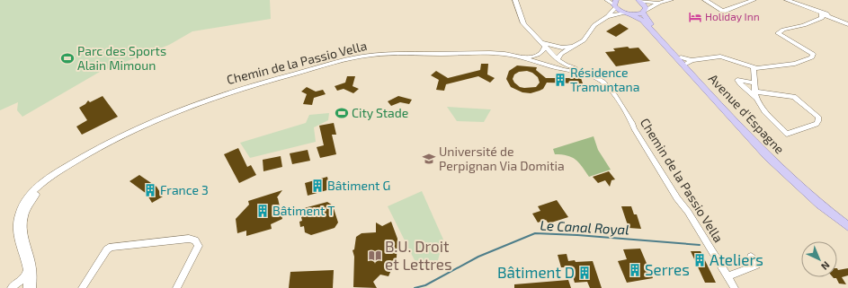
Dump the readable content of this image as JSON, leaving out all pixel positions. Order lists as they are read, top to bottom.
{
  "streets": {
    "main road": ["Avenue d'Espagne"],
    "street": ["Chemin de la Passio Vella"]
  },
  "water": ["Le Canal Royal"],
  "places": {
    "hotel": ["Holiday Inn"],
    "sports": ["Parc des Sports Alain Mimoun", "City Stade"],
    "building": [
      "Résidence Tramuntana",
      "Bâtiment G",
      "France 3",
      "Bâtiment T",
      "Ateliers",
      "Serres",
      "Bâtiment D"
    ],
    "school or university": ["Université de Perpignan Via Domitia"],
    "library": ["B.U. Droit et Lettres"]
  },
  "north": "bottom right"
}
